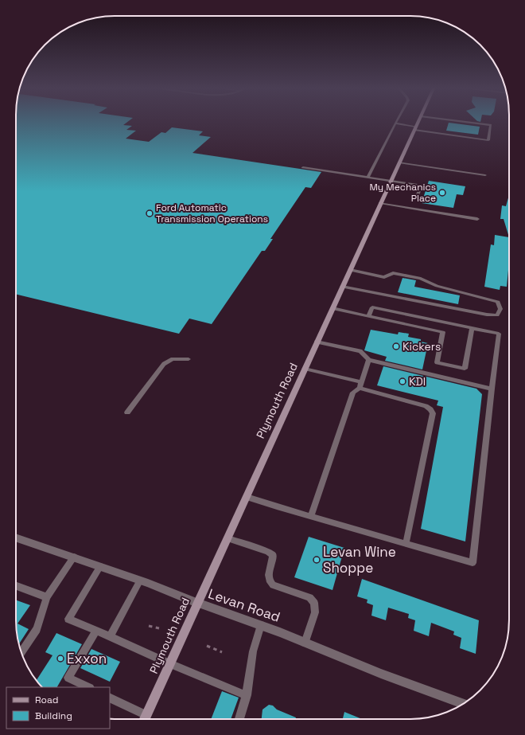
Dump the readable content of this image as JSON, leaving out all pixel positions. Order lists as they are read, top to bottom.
{
  "streets": {
    "main road": ["Plymouth Road"],
    "street": ["Levan Road"]
  },
  "crossings": [
    ["Plymouth Road", "Levan Road"]
  ],
  "places": [
    "My Mechanics Place",
    "Ford Automatic Transmission Operations",
    "Kickers",
    "KDI",
    "Levan Wine Shoppe",
    "Exxon"
  ],
  "legend": ["Road", "Building"]
}
